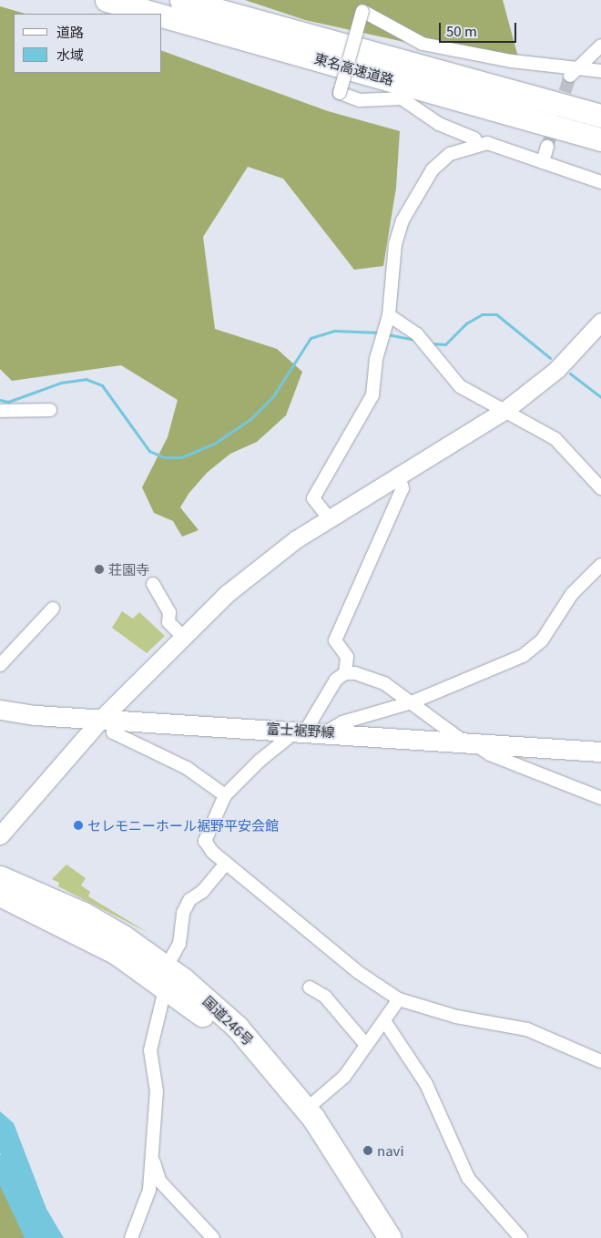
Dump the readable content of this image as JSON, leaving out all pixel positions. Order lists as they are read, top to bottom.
{
  "streets": {
    "highway": ["東名高速道路", "国道246号"],
    "main road": ["富士裾野線"]
  },
  "places": ["荘園寺", "セレモニーホール裾野平安会館", "navi"],
  "legend": ["道路", "水域"],
  "scale_bar": "50 m"
}
